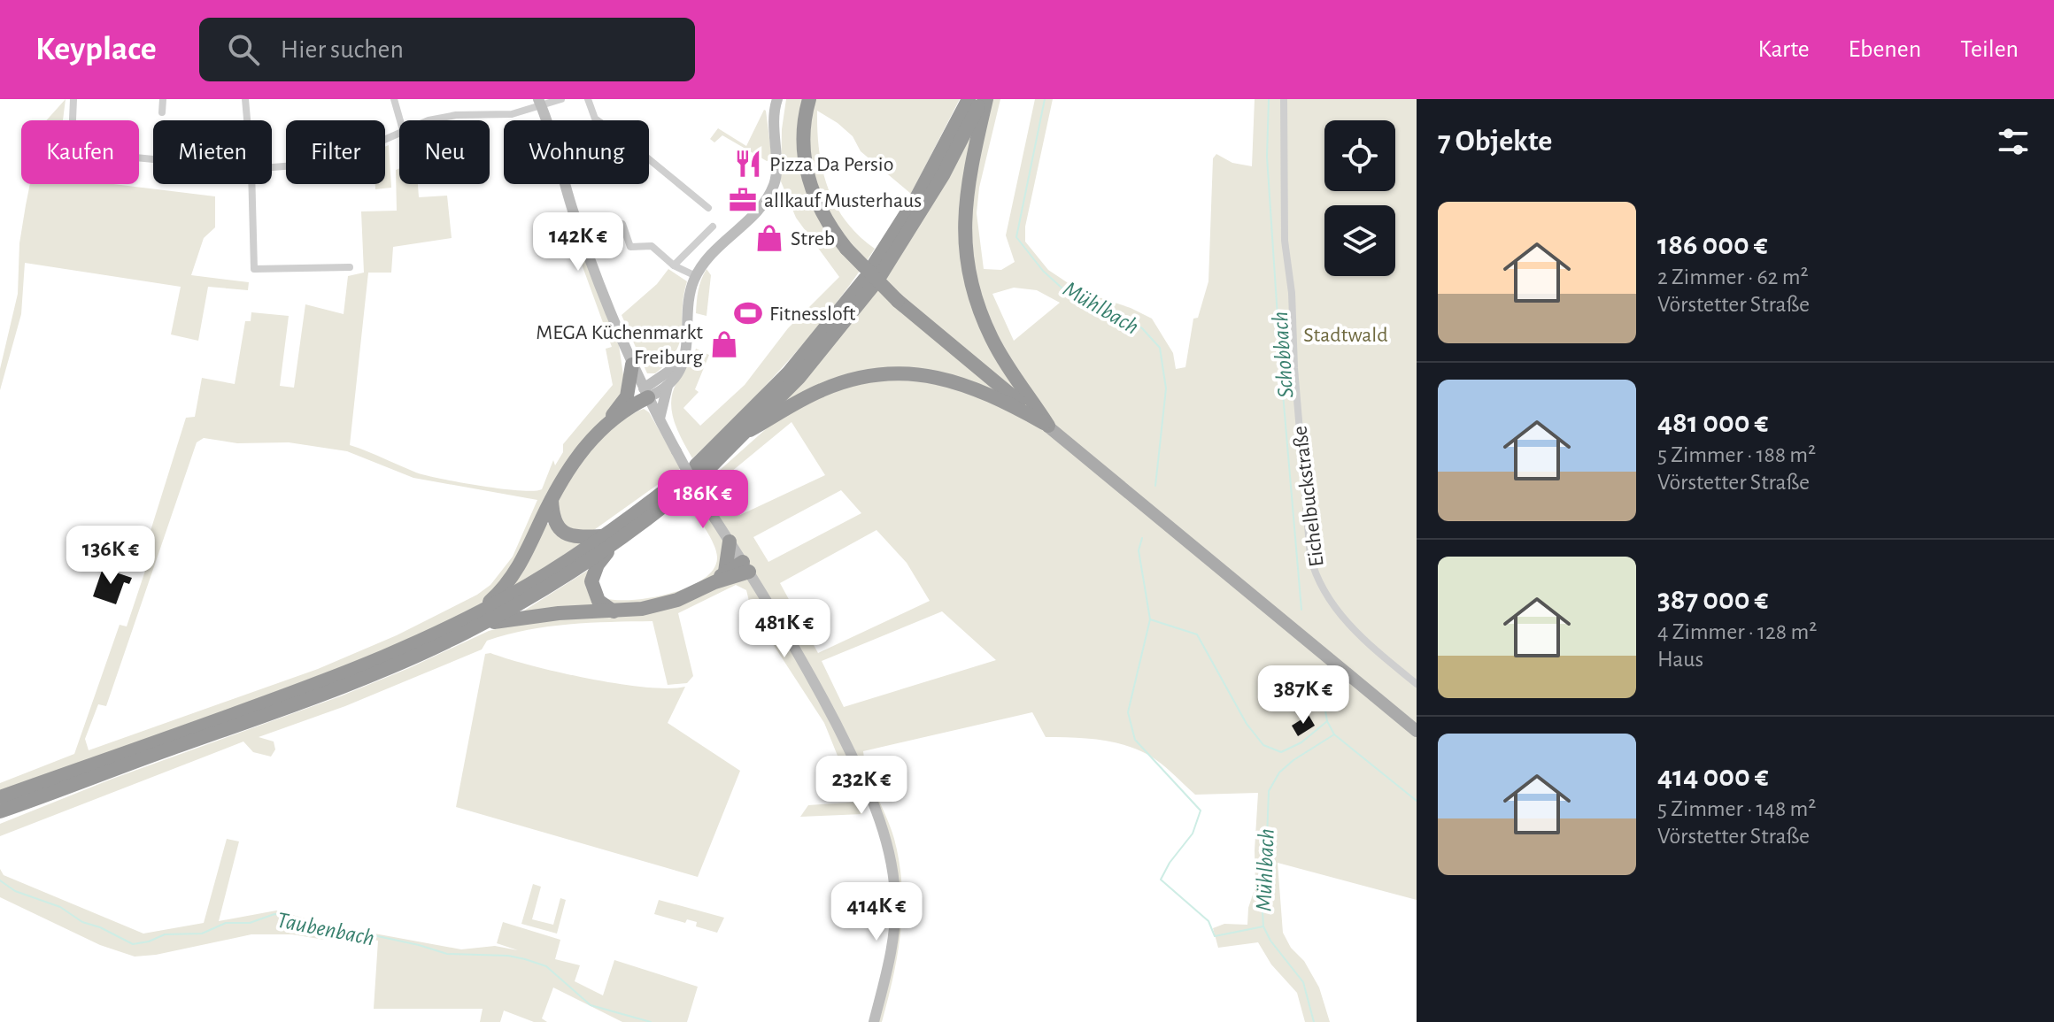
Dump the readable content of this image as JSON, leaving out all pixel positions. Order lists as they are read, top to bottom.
{
  "streets": {
    "street": ["Eichelbuckstraße"]
  },
  "water": ["Mühlbach", "Schobbach", "Taubenbach"],
  "parks": ["Stadtwald"],
  "places": {
    "restaurant": ["Pizza Da Persio"],
    "office": ["allkauf Musterhaus"],
    "shop": ["Streb", "MEGA Küchenmarkt Freiburg"],
    "sports": ["Fitnessloft"]
  },
  "page": {
    "header": "Keyplace",
    "search": "Hier suchen",
    "nav": ["Karte", "Ebenen", "Teilen"],
    "heading": "7 Objekte",
    "chip": [
      "Kaufen",
      "Mieten",
      "Filter",
      "Neu",
      "Wohnung"
    ],
    "list": [
      {
        "name": "186 000 €",
        "note": "2 Zimmer · 62 m² · Vörstetter Straße"
      },
      {
        "name": "481 000 €",
        "note": "5 Zimmer · 188 m² · Vörstetter Straße"
      },
      {
        "name": "387 000 €",
        "note": "4 Zimmer · 128 m² · Haus"
      },
      {
        "name": "414 000 €",
        "note": "5 Zimmer · 148 m² · Vörstetter Straße"
      }
    ],
    "price": [
      "142K €",
      "186K €",
      "136K €",
      "481K €",
      "387K €",
      "232K €",
      "414K €"
    ]
  }
}
